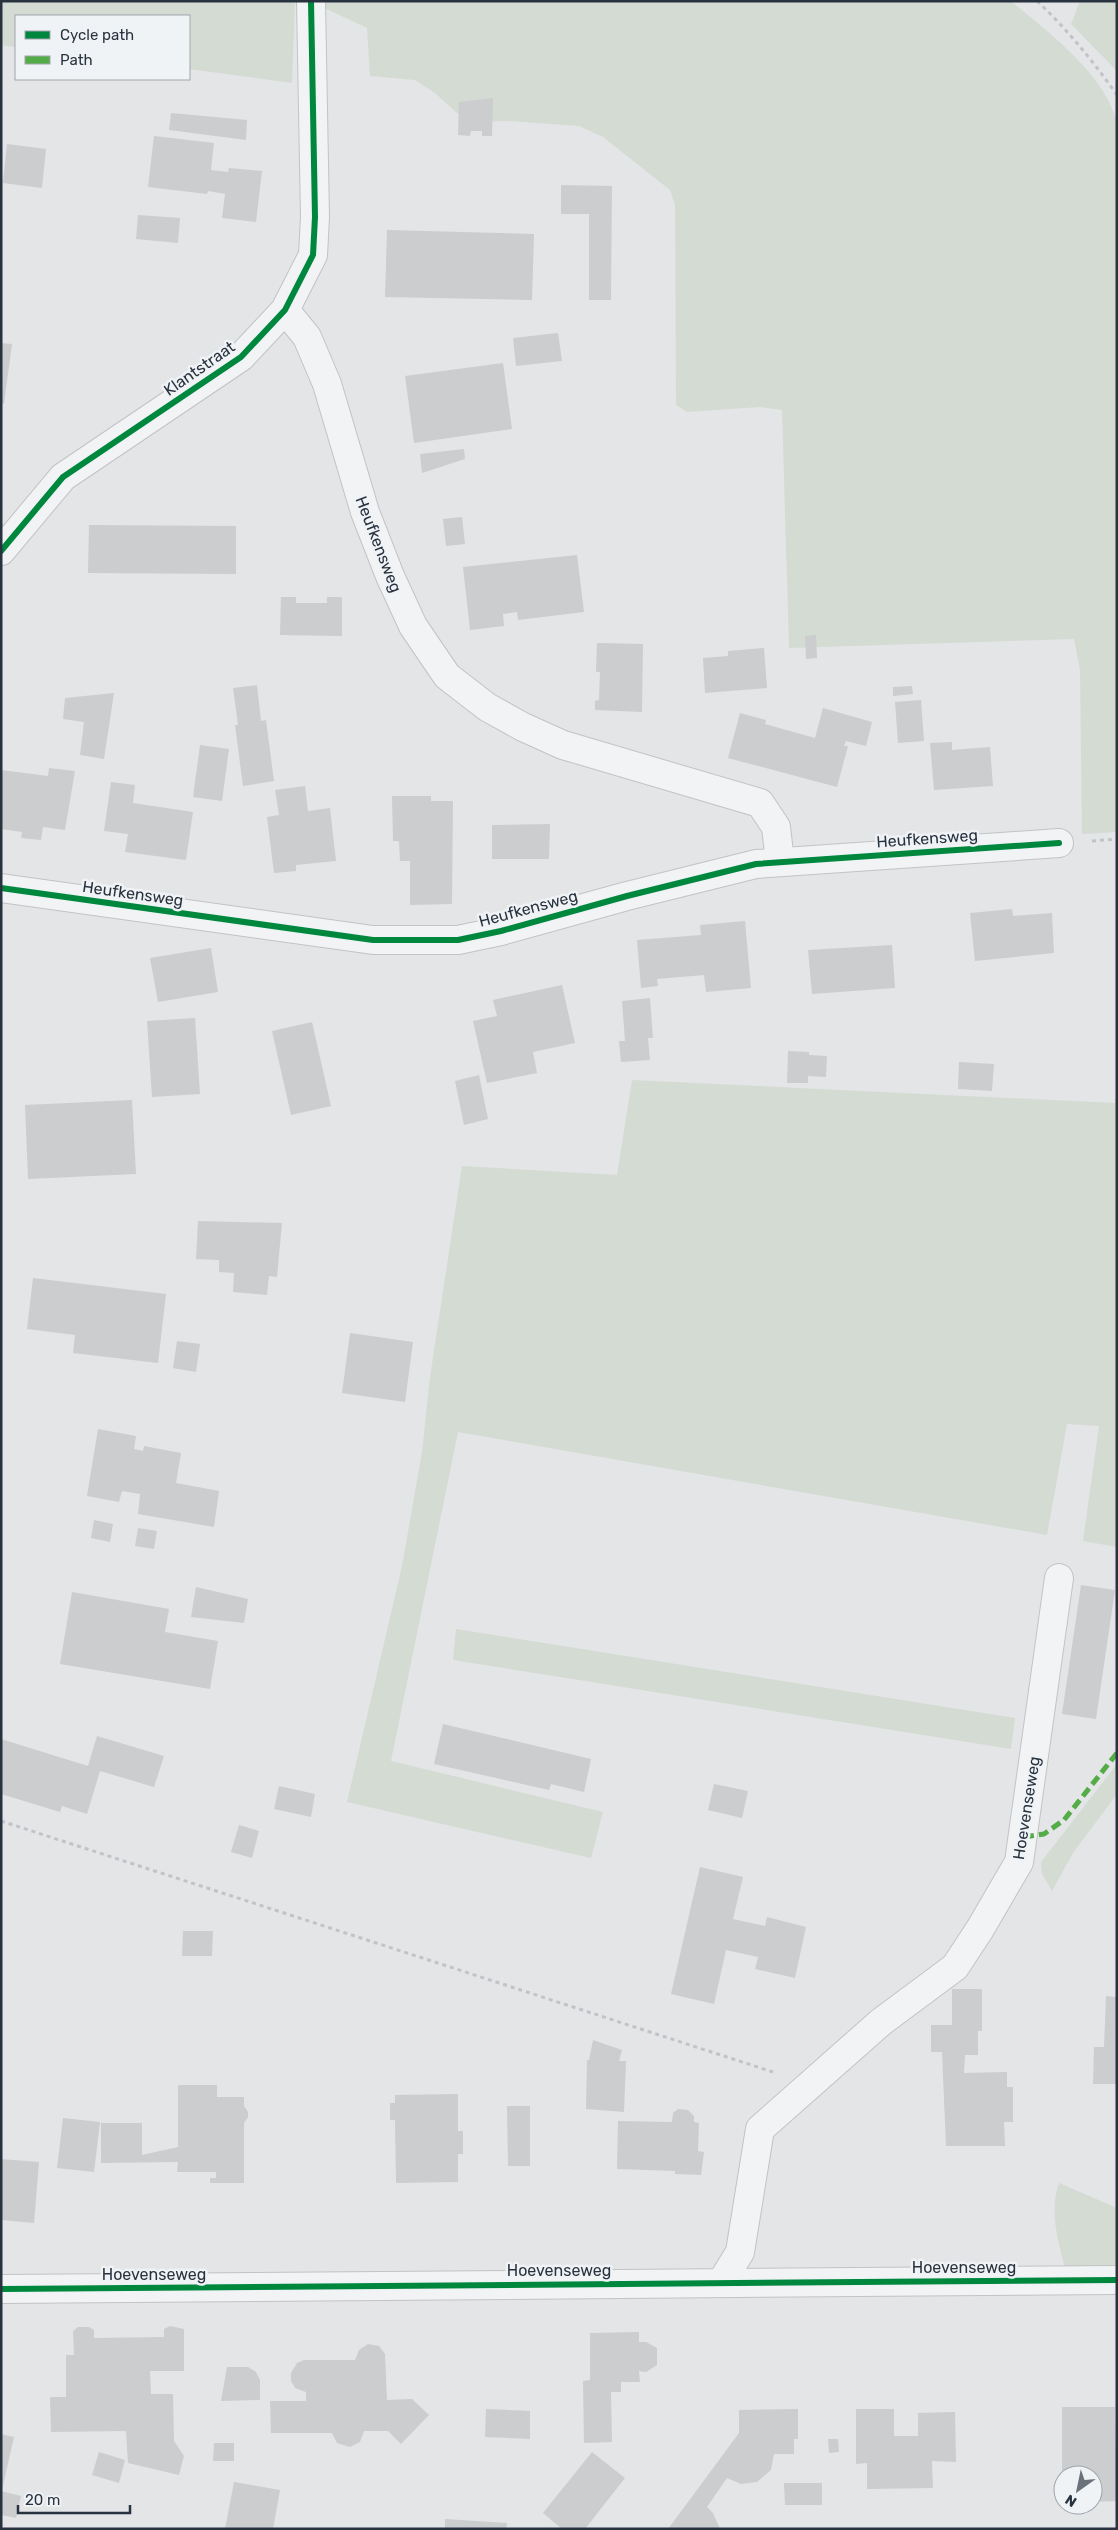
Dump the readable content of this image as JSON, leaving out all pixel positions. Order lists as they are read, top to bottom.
{
  "streets": {
    "street": ["Klantstraat", "Heufkensweg", "Hoevenseweg"]
  },
  "crossings": [
    ["Klantstraat", "Heufkensweg"]
  ],
  "legend": ["Cycle path", "Path"],
  "scale_bar": "20 m",
  "north": "bottom left"
}
